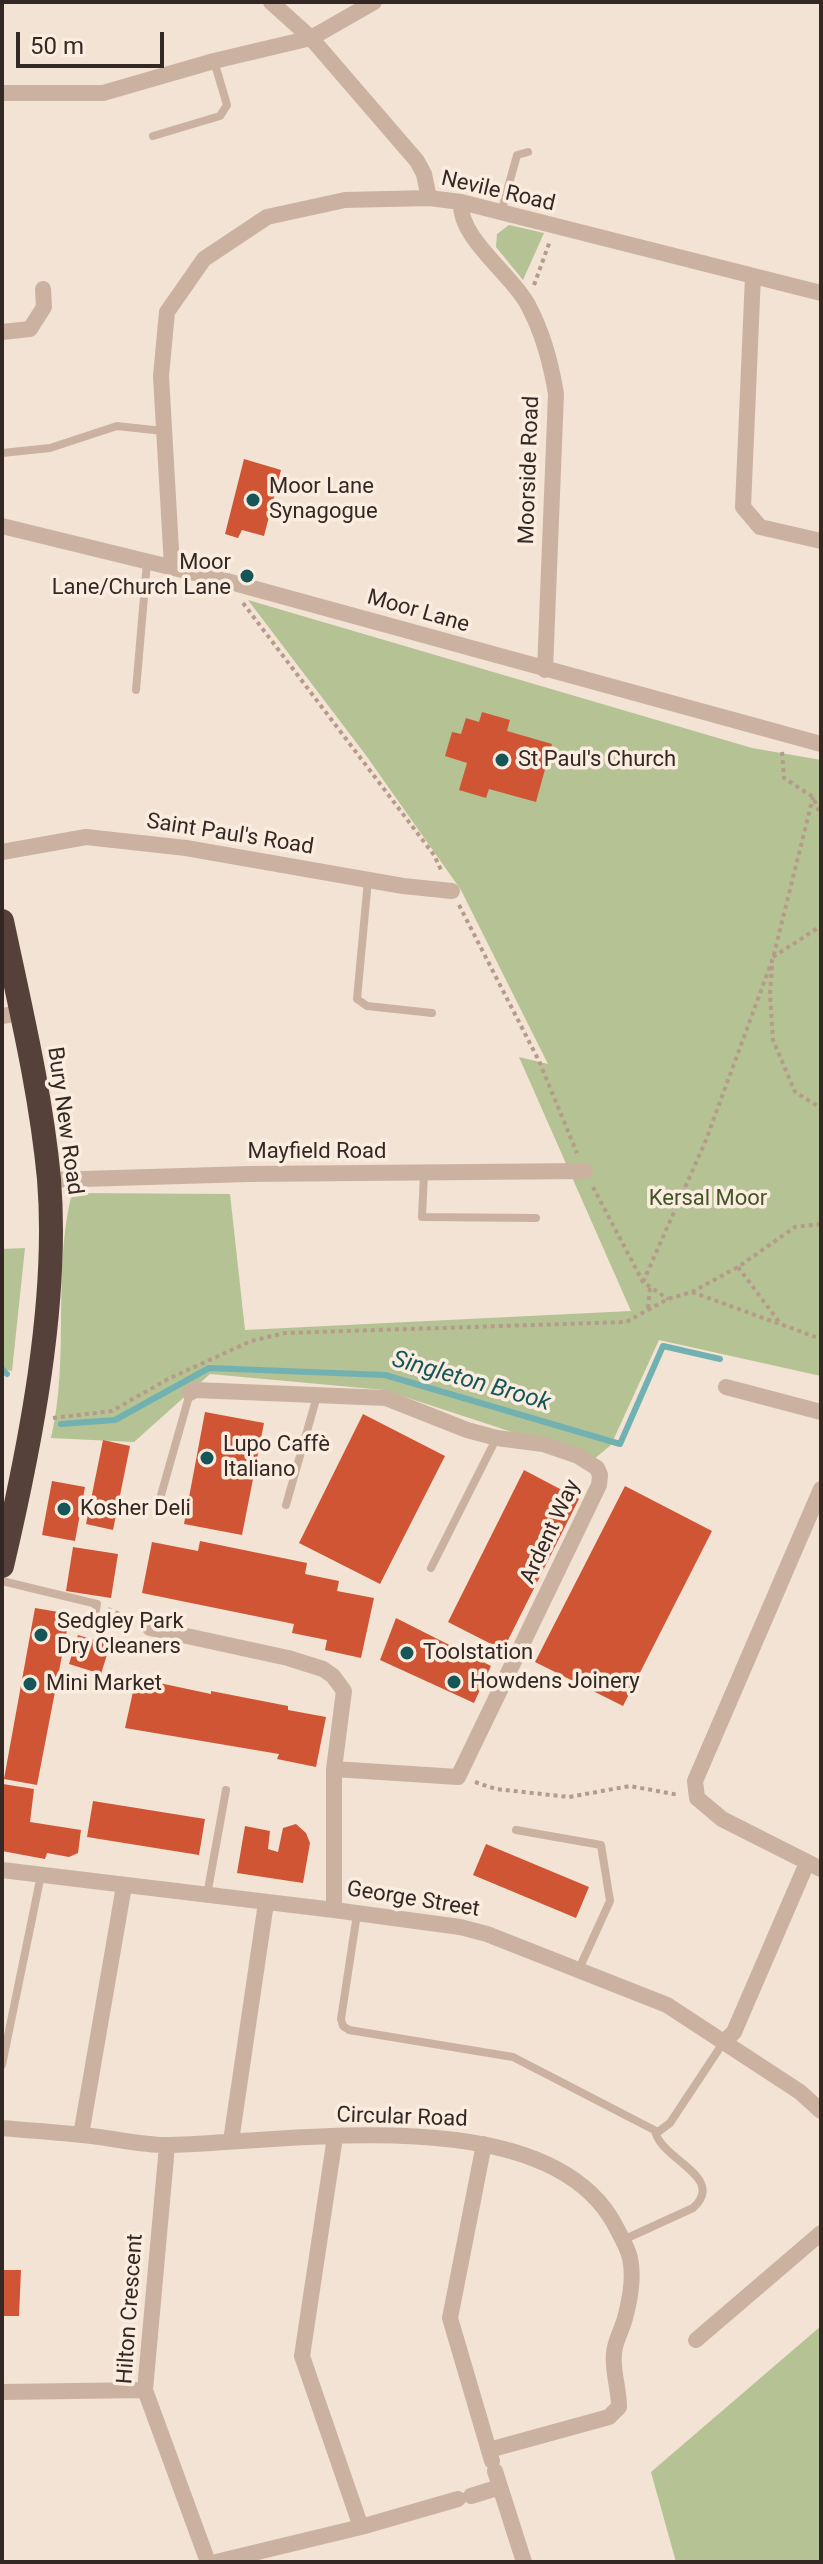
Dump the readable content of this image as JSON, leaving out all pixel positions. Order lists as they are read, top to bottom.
{
  "streets": {
    "highway": ["Bury New Road"],
    "street": [
      "Nevile Road",
      "Moorside Road",
      "Moor Lane",
      "Saint Paul's Road",
      "Mayfield Road",
      "Ardent Way",
      "George Street",
      "Circular Road",
      "Hilton Crescent"
    ]
  },
  "crossings": [
    ["Nevile Road", "Moorside Road"],
    ["Nevile Road", "Moor Lane"],
    ["Moorside Road", "Moor Lane"],
    ["Bury New Road", "Mayfield Road"],
    ["Circular Road", "Hilton Crescent"]
  ],
  "water": ["Singleton Brook"],
  "parks": ["Kersal Moor"],
  "places": [
    "Moor Lane Synagogue",
    "Moor Lane/Church Lane",
    "St Paul's Church",
    "Lupo Caffè Italiano",
    "Kosher Deli",
    "Sedgley Park Dry Cleaners",
    "Toolstation",
    "Howdens Joinery",
    "Mini Market"
  ],
  "scale_bar": "50 m"
}
